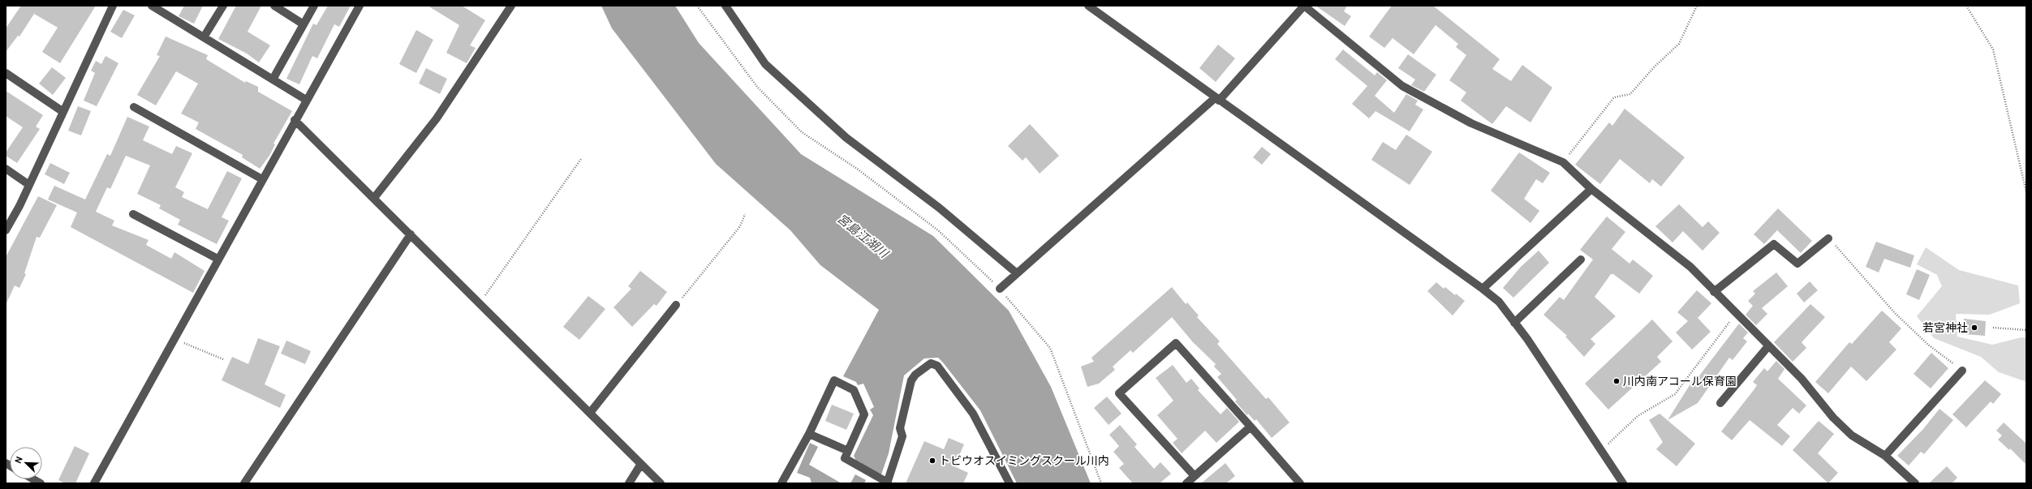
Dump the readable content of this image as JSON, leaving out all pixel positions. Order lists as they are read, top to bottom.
{
  "water": ["宮島江湖川"],
  "places": ["若宮神社", "川内南アコール保育園", "トビウオスイミングスクール川内"],
  "north": "top left"
}
